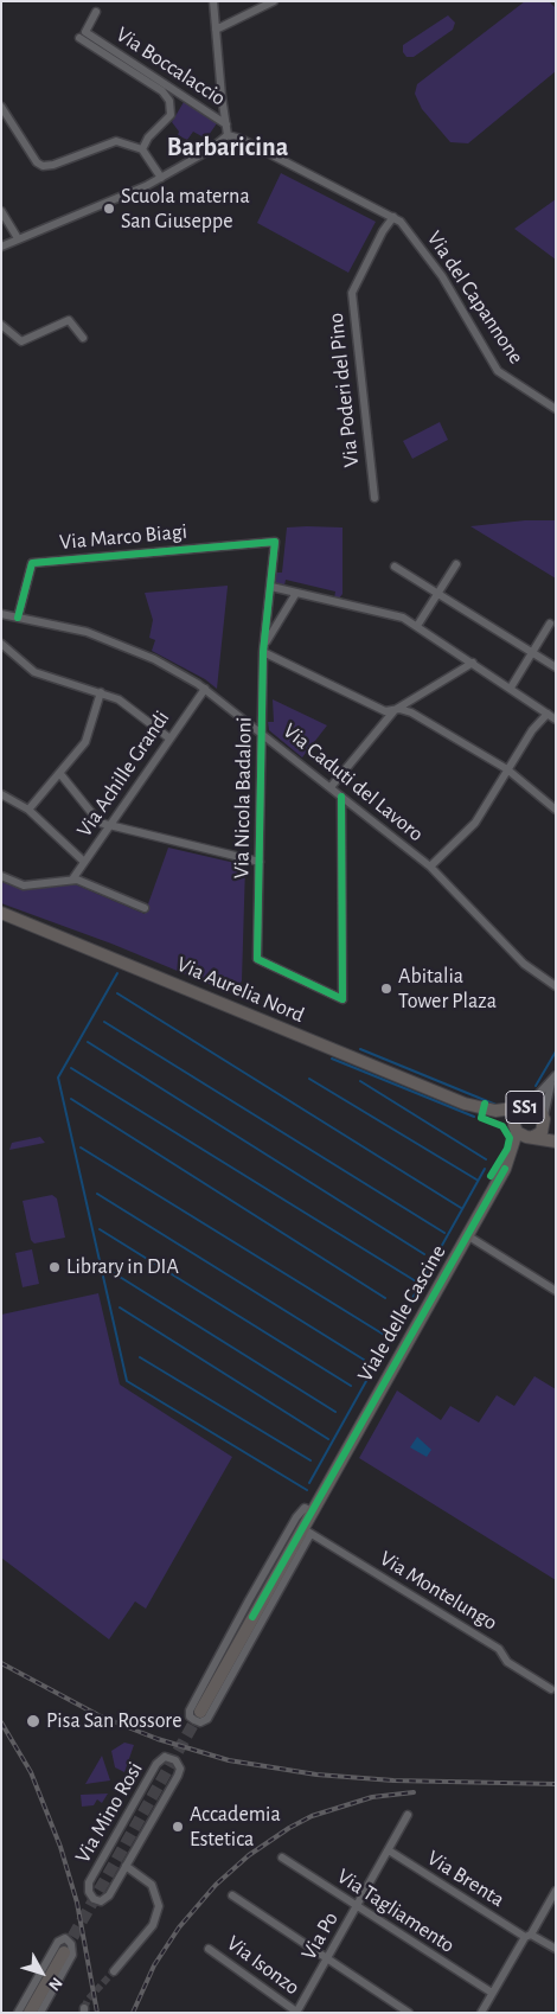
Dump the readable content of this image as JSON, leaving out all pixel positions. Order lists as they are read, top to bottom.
{
  "streets": {
    "main road": ["Via Aurelia Nord", "SS1", "Viale delle Cascine"],
    "street": [
      "Via Boccalaccio",
      "Via del Capannone",
      "Via Poderi del Pino",
      "Via Marco Biagi",
      "Via Achille Grandi",
      "Via Caduti del Lavoro",
      "Via Nicola Badaloni",
      "Via Montelungo",
      "Via Mino Rosi",
      "Via Brenta",
      "Via Tagliamento",
      "Via Po",
      "Via Isonzo"
    ]
  },
  "crossings": [
    ["Via del Capannone", "Via Poderi del Pino"],
    ["Via Marco Biagi", "Via Caduti del Lavoro"],
    ["Via Marco Biagi", "Via Nicola Badaloni"],
    ["Via Achille Grandi", "Via Caduti del Lavoro"],
    ["Via Caduti del Lavoro", "Via Nicola Badaloni"],
    ["Via Aurelia Nord", "SS1"],
    ["Via Aurelia Nord", "Viale delle Cascine"],
    ["SS1", "Viale delle Cascine"],
    ["Viale delle Cascine", "Via Montelungo"],
    ["Via Brenta", "Via Po"],
    ["Via Tagliamento", "Via Po"],
    ["Via Po", "Via Isonzo"]
  ],
  "districts": ["Barbaricina"],
  "places": [
    "Scuola materna San Giuseppe",
    "Abitalia Tower Plaza",
    "Library in DIA",
    "Pisa San Rossore",
    "Accademia Estetica"
  ],
  "north": "bottom right"
}
